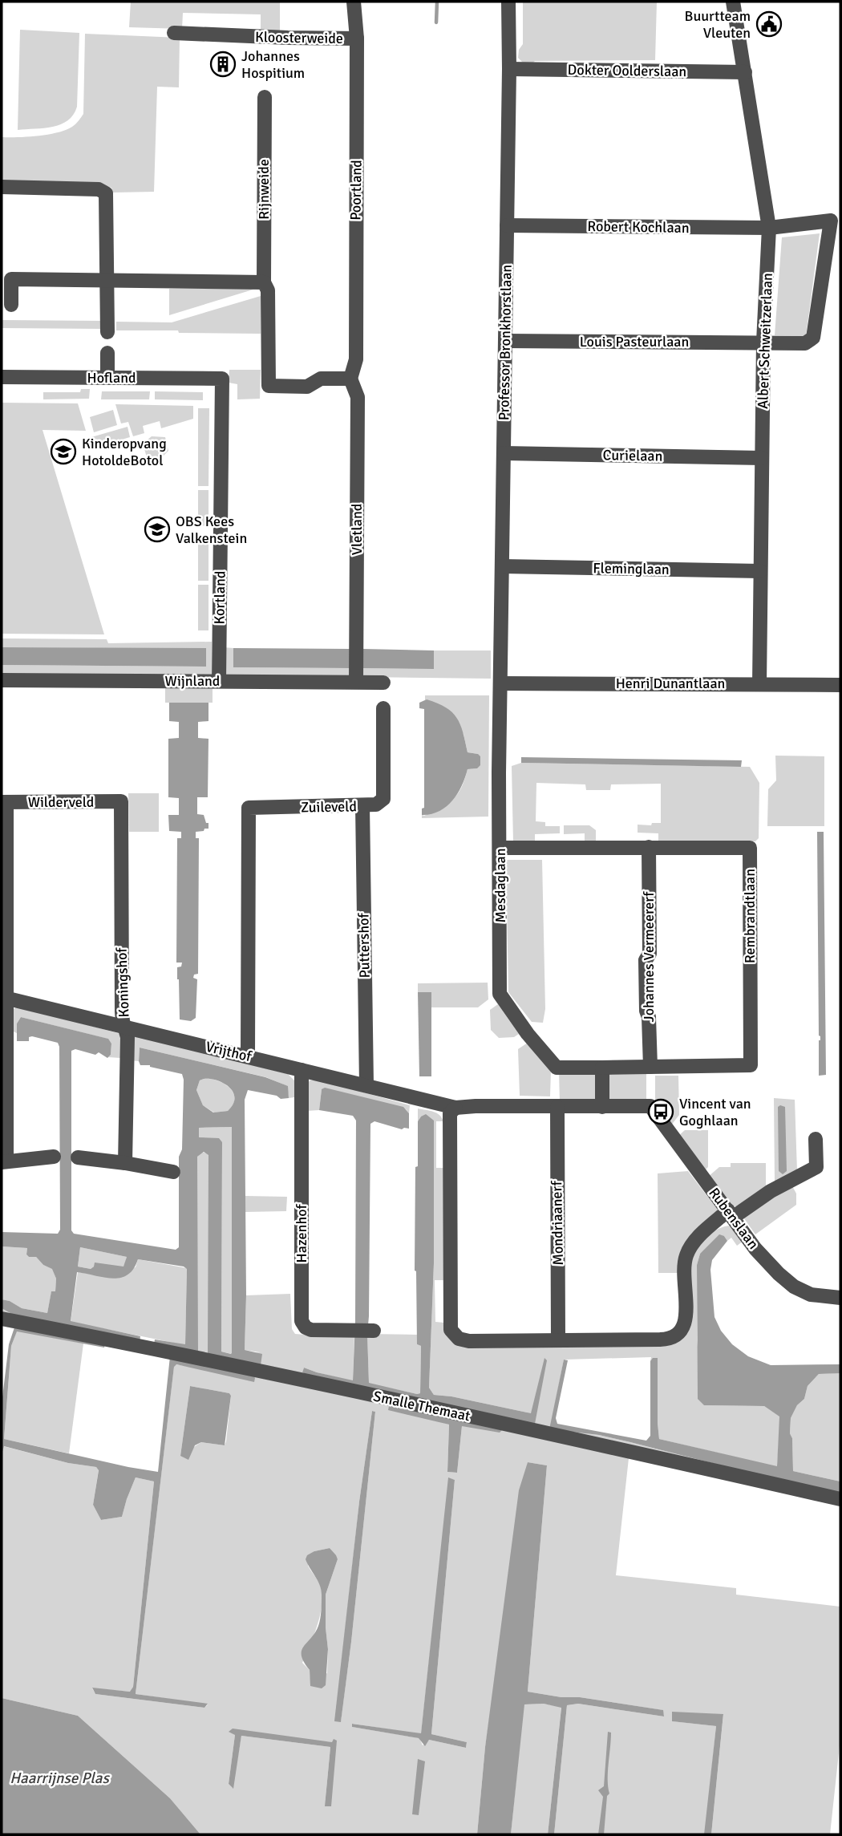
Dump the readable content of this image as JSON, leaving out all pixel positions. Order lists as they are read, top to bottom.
{
  "streets": {
    "street": [
      "Kloosterweide",
      "Dokter Oolderslaan",
      "Rijnweide",
      "Poortland",
      "Robert Kochlaan",
      "Albert Schweitzerlaan",
      "Louis Pasteurlaan",
      "Professor Bronkhorstlaan",
      "Hofland",
      "Curielaan",
      "Vletland",
      "Fleminglaan",
      "Kortland",
      "Wijnland",
      "Henri Dunantlaan",
      "Wilderveld",
      "Zuileveld",
      "Mesdaglaan",
      "Rembrandtlaan",
      "Puttershof",
      "Johannes Vermeererf",
      "Koningshof",
      "Vrijthof",
      "Rubenslaan",
      "Mondriaanerf",
      "Hazenhof",
      "Smalle Themaat"
    ]
  },
  "crossings": [
    ["Kloosterweide", "Poortland"],
    ["Dokter Oolderslaan", "Albert Schweitzerlaan"],
    ["Dokter Oolderslaan", "Professor Bronkhorstlaan"],
    ["Rijnweide", "Poortland"],
    ["Rijnweide", "Vletland"],
    ["Poortland", "Vletland"],
    ["Robert Kochlaan", "Albert Schweitzerlaan"],
    ["Robert Kochlaan", "Louis Pasteurlaan"],
    ["Robert Kochlaan", "Professor Bronkhorstlaan"],
    ["Albert Schweitzerlaan", "Louis Pasteurlaan"],
    ["Albert Schweitzerlaan", "Curielaan"],
    ["Albert Schweitzerlaan", "Fleminglaan"],
    ["Albert Schweitzerlaan", "Henri Dunantlaan"],
    ["Louis Pasteurlaan", "Professor Bronkhorstlaan"],
    ["Professor Bronkhorstlaan", "Curielaan"],
    ["Professor Bronkhorstlaan", "Fleminglaan"],
    ["Professor Bronkhorstlaan", "Henri Dunantlaan"],
    ["Professor Bronkhorstlaan", "Mesdaglaan"],
    ["Hofland", "Kortland"],
    ["Vletland", "Wijnland"],
    ["Kortland", "Wijnland"],
    ["Henri Dunantlaan", "Mesdaglaan"],
    ["Wilderveld", "Koningshof"],
    ["Zuileveld", "Puttershof"],
    ["Zuileveld", "Vrijthof"],
    ["Mesdaglaan", "Rembrandtlaan"],
    ["Rembrandtlaan", "Johannes Vermeererf"],
    ["Puttershof", "Vrijthof"],
    ["Koningshof", "Vrijthof"],
    ["Vrijthof", "Hazenhof"]
  ],
  "water": ["Haarrijnse Plas"],
  "places": {
    "public building": ["Buurtteam Vleuten"],
    "building": ["Johannes Hospitium"],
    "school or university": ["Kinderopvang HotoldeBotol", "OBS Kees Valkenstein"],
    "bus stop": ["Vincent van Goghlaan"]
  }
}
